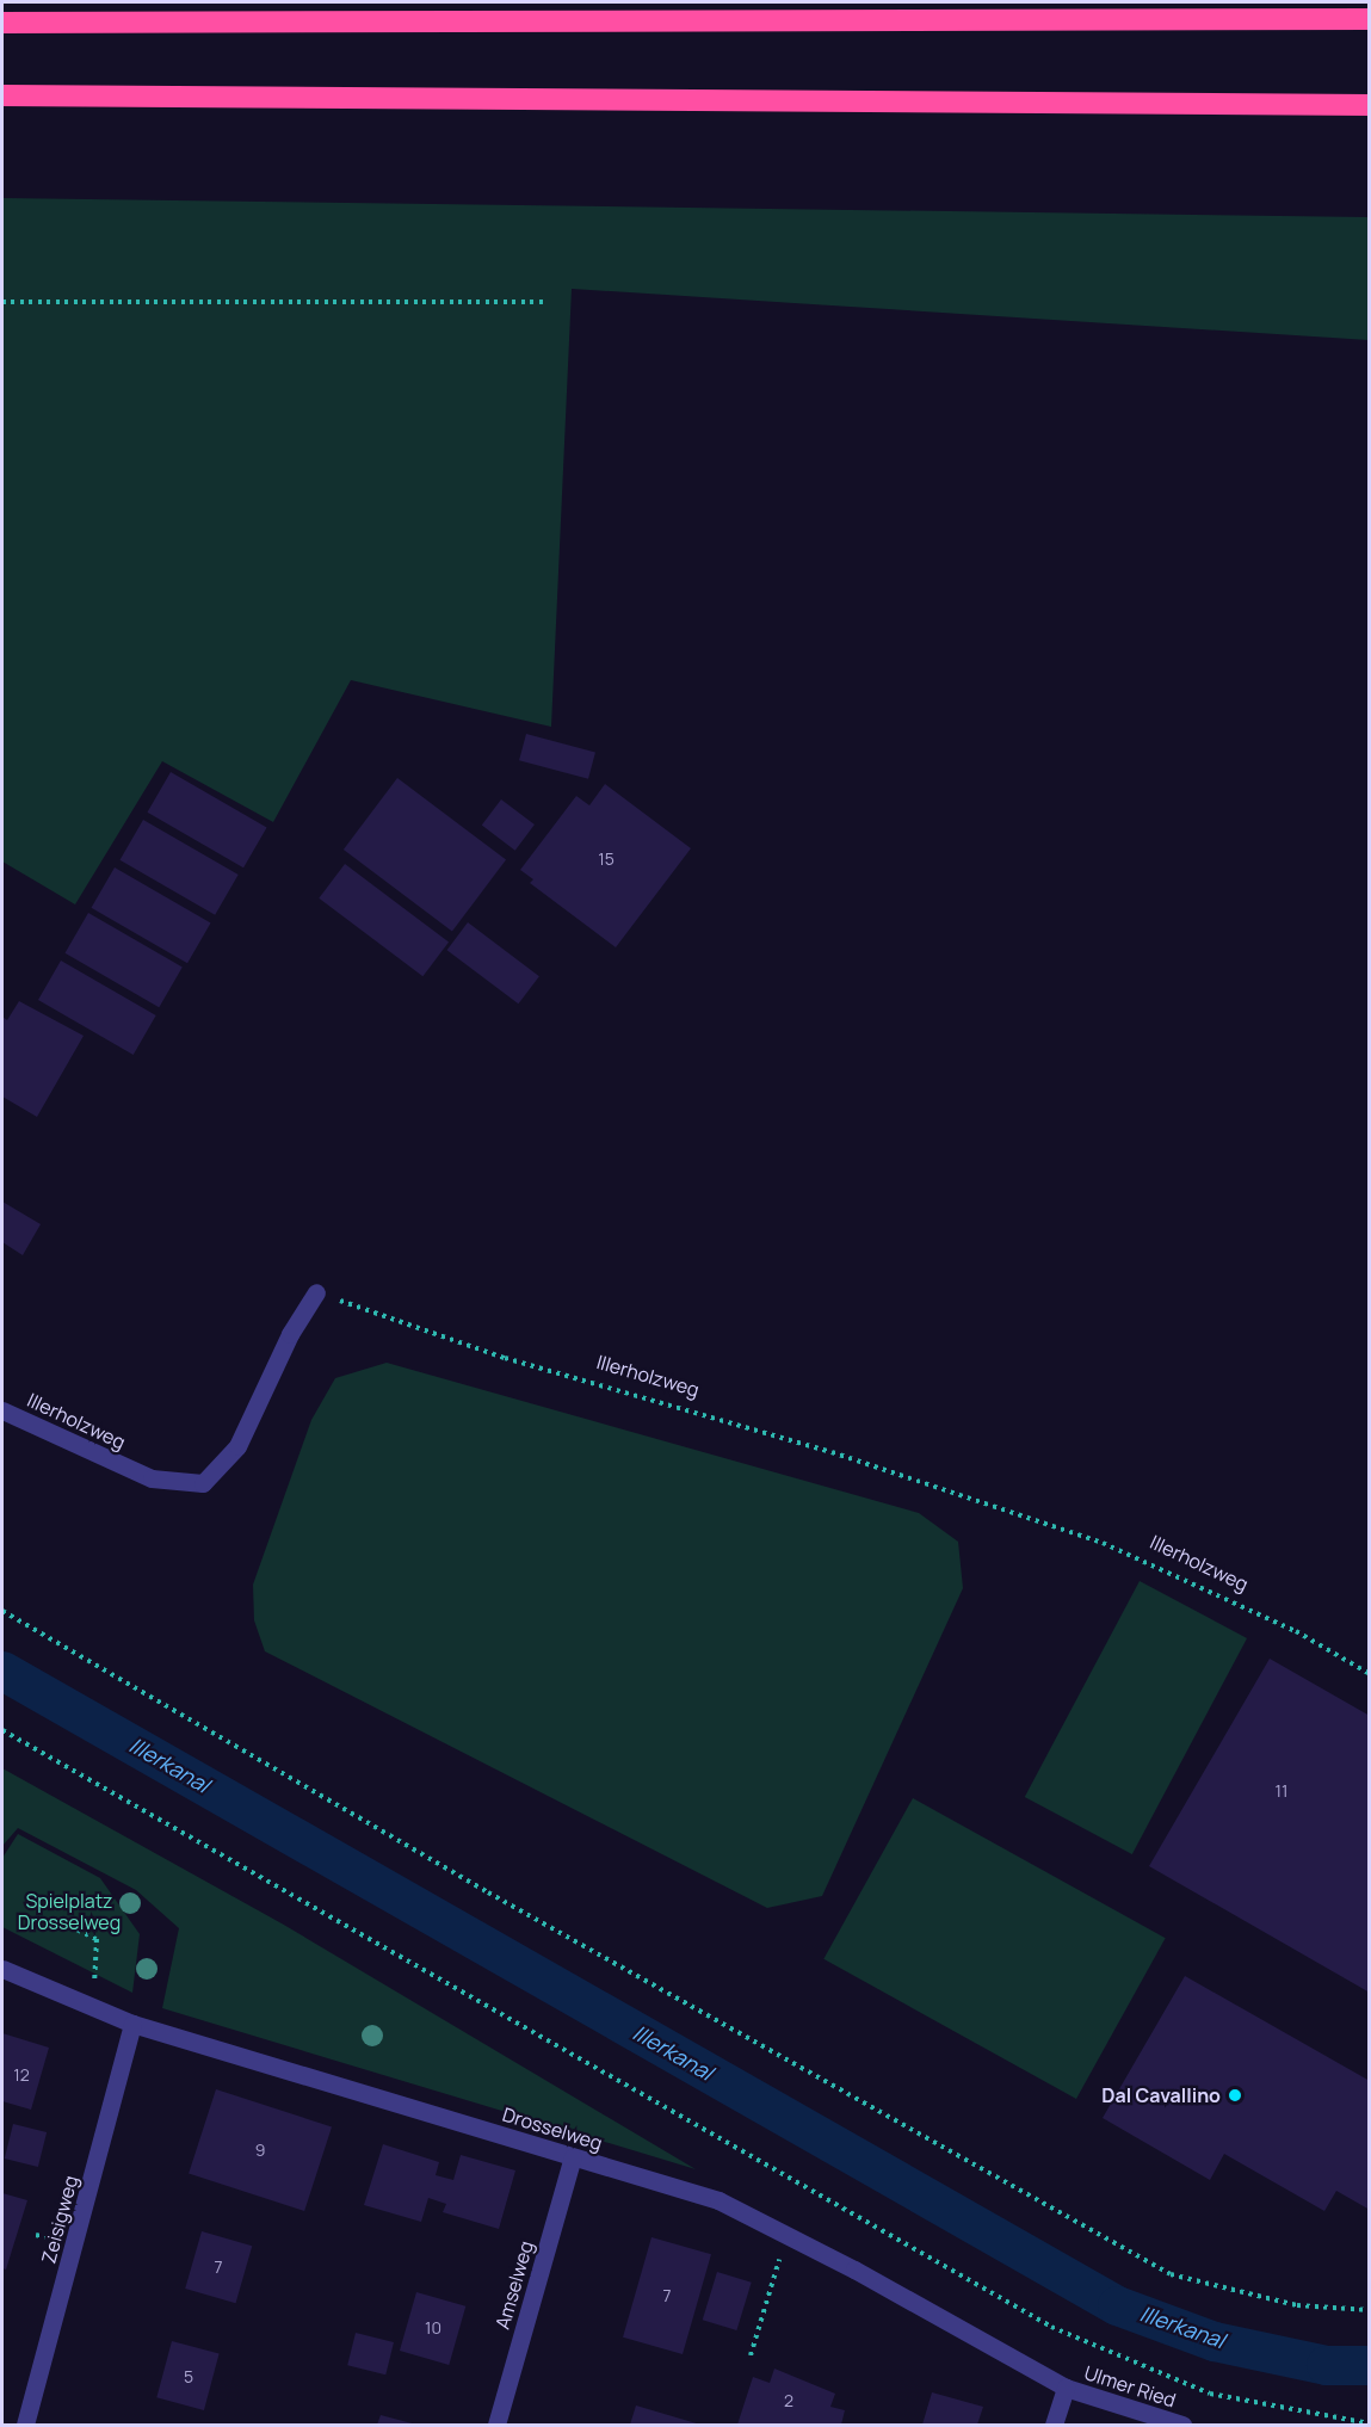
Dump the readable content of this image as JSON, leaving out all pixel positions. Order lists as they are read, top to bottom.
{
  "streets": {
    "street": [
      "Illerholzweg",
      "Drosselweg",
      "Zeisigweg",
      "Amselweg",
      "Ulmer Ried"
    ]
  },
  "crossings": [
    ["Drosselweg", "Zeisigweg"],
    ["Drosselweg", "Amselweg"],
    ["Drosselweg", "Ulmer Ried"]
  ],
  "water": ["Illerkanal"],
  "parks": ["Spielplatz Drosselweg"],
  "places": ["Dal Cavallino"],
  "house_numbers": [
    "15",
    "11",
    "12",
    "9",
    "7",
    "7",
    "10",
    "5",
    "2"
  ]
}
